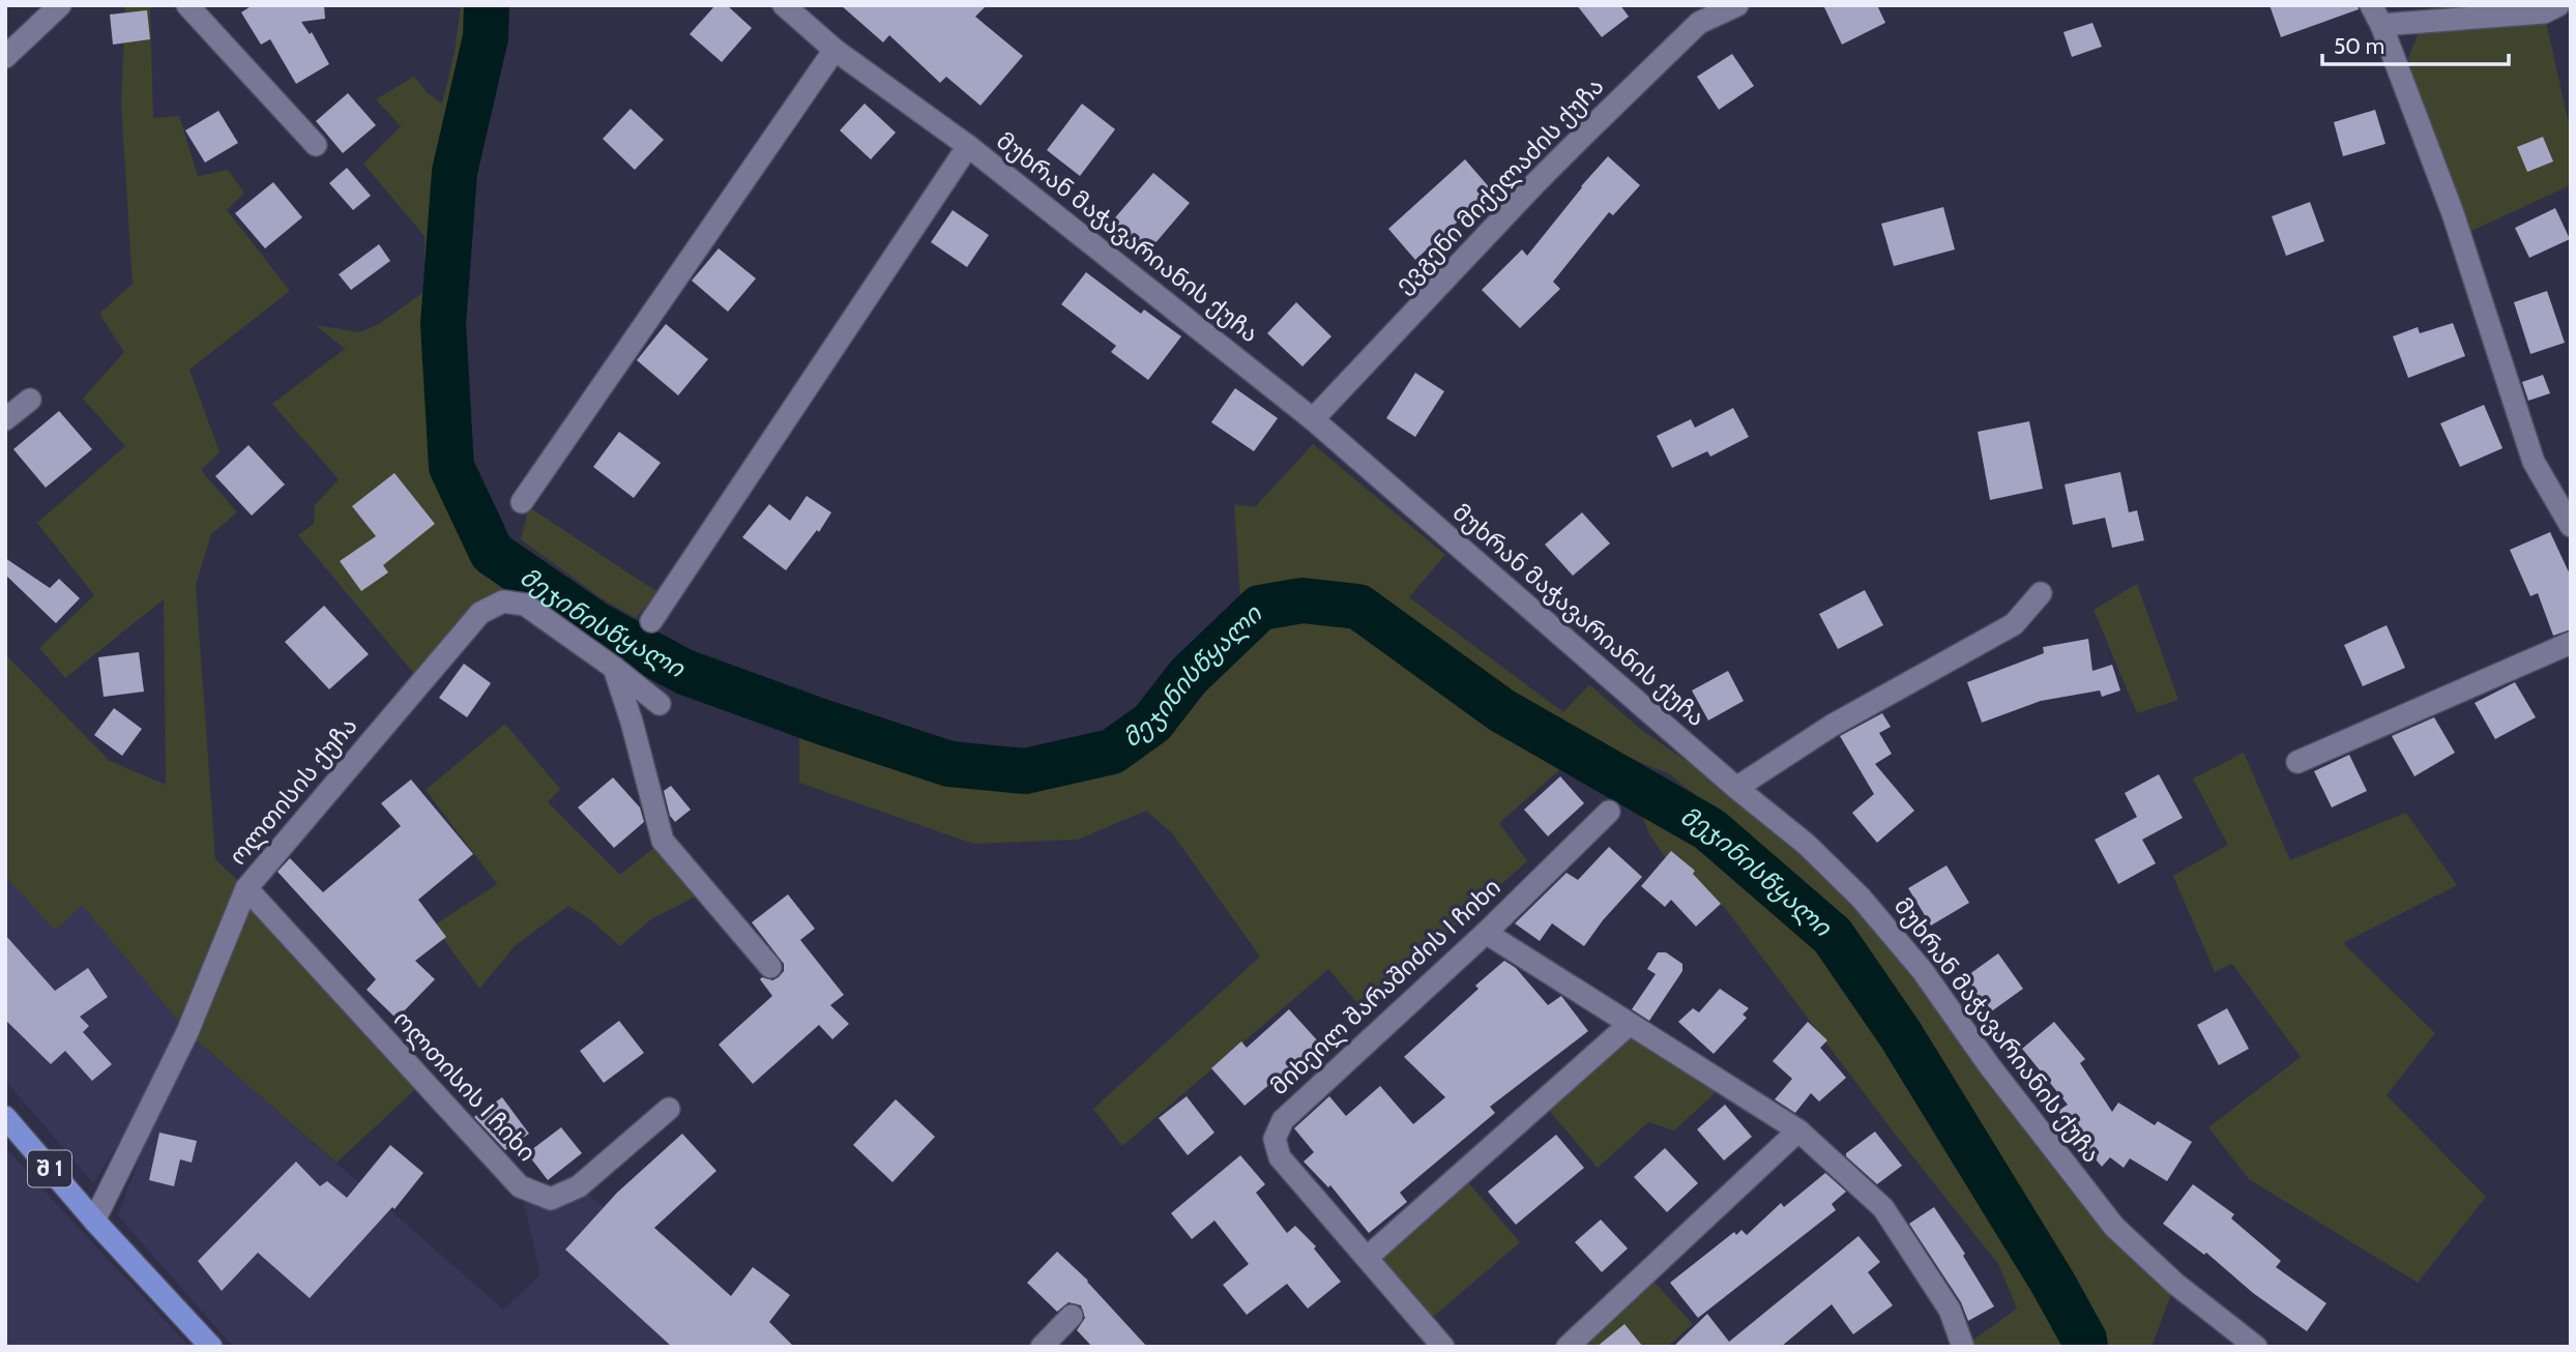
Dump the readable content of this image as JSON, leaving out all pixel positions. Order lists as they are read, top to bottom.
{
  "streets": {
    "highway": ["შ 1"],
    "street": [
      "ევგენი მიქელაძის ქუჩა",
      "მუხრან მაჭავარიანის ქუჩა",
      "ოლთისის ქუჩა",
      "მიხეილ შარაშიძის I ჩიხი",
      "ოლთისის I ჩიხი"
    ]
  },
  "crossings": [
    ["ევგენი მიქელაძის ქუჩა", "მუხრან მაჭავარიანის ქუჩა"],
    ["ოლთისის ქუჩა", "ოლთისის I ჩიხი"],
    ["ოლთისის ქუჩა", "შ 1"]
  ],
  "water": ["მეჯინისწყალი"],
  "scale_bar": "50 m"
}
